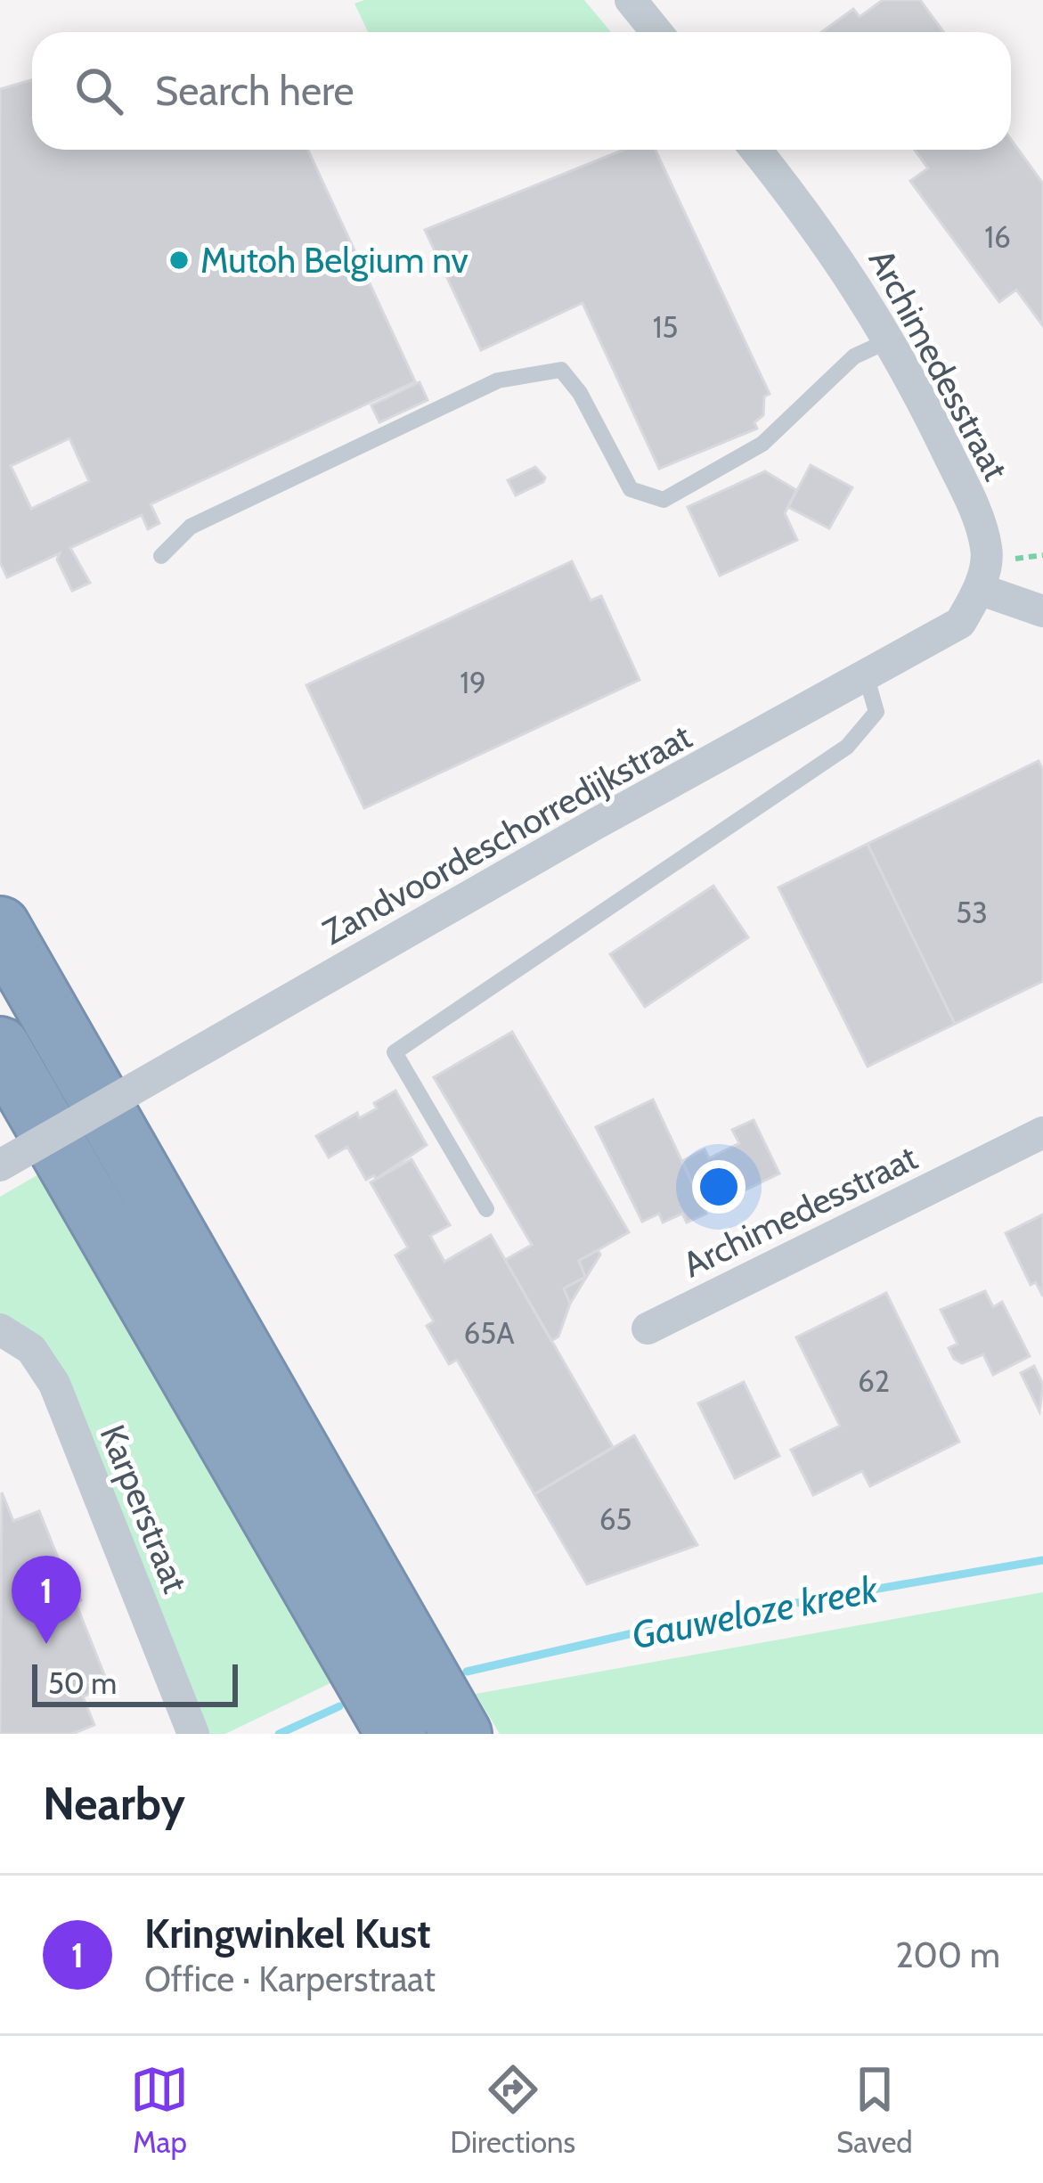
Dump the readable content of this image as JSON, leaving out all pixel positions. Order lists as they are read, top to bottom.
{
  "streets": {
    "street": ["Archimedesstraat", "Zandvoordeschorredijkstraat", "Karperstraat"]
  },
  "crossings": [
    ["Archimedesstraat", "Zandvoordeschorredijkstraat"]
  ],
  "water": ["Gauweloze kreek"],
  "places": ["Mutoh Belgium nv"],
  "house_numbers": [
    "16",
    "15",
    "19",
    "53",
    "65A",
    "62",
    "65"
  ],
  "scale_bar": "50 m",
  "page": {
    "search": "Search here",
    "pins": "1",
    "scale": "50 m",
    "heading": "Nearby",
    "list": [
      {
        "mark": "1",
        "name": "Kringwinkel Kust",
        "note": "Office · Karperstraat",
        "value": "200 m"
      }
    ],
    "nav": ["Map", "Directions", "Saved"]
  }
}
